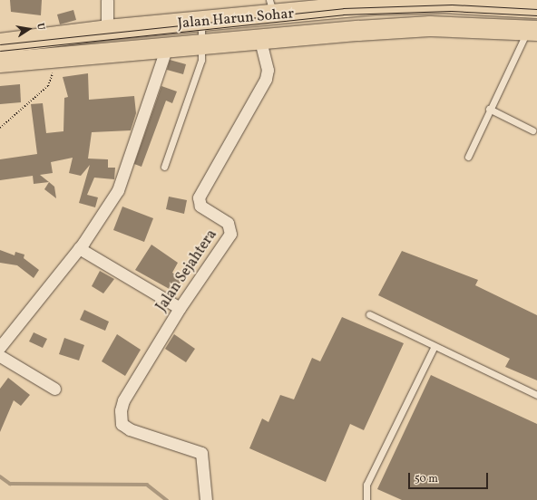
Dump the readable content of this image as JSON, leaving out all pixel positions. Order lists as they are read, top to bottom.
{
  "streets": {
    "highway": ["Jalan Harun Sohar"],
    "street": ["Jalan Sejahtera"]
  },
  "crossings": [
    ["Jalan Harun Sohar", "Jalan Sejahtera"]
  ],
  "scale_bar": "50 m",
  "north": "right"
}
